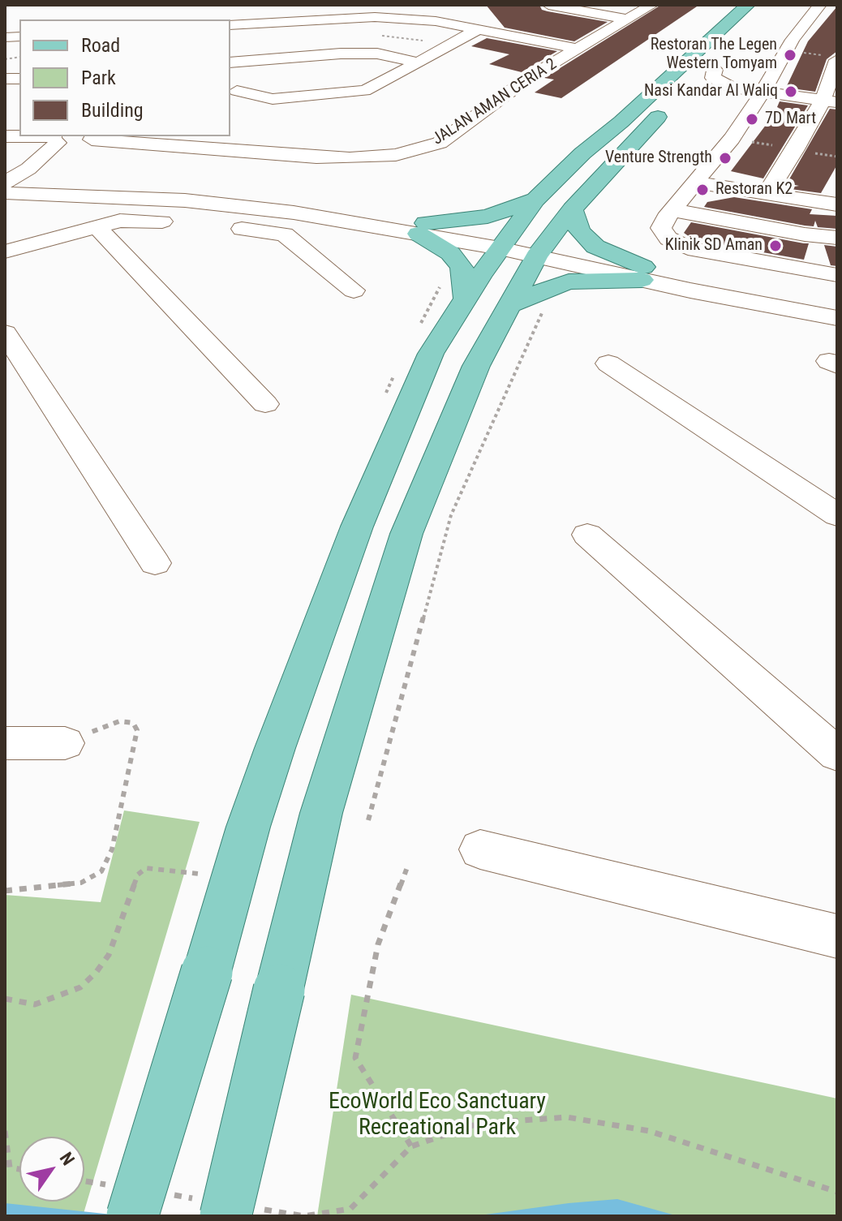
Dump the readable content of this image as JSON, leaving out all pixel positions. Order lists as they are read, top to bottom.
{
  "streets": {
    "street": ["JALAN AMAN CERIA 2"]
  },
  "parks": ["EcoWorld Eco Sanctuary Recreational Park"],
  "places": [
    "Restoran The Legen Western Tomyam",
    "Nasi Kandar Al Waliq",
    "7D Mart",
    "Venture Strength",
    "Restoran K2",
    "Klinik SD Aman"
  ],
  "legend": ["Road", "Park", "Building"],
  "north": "top right"
}
